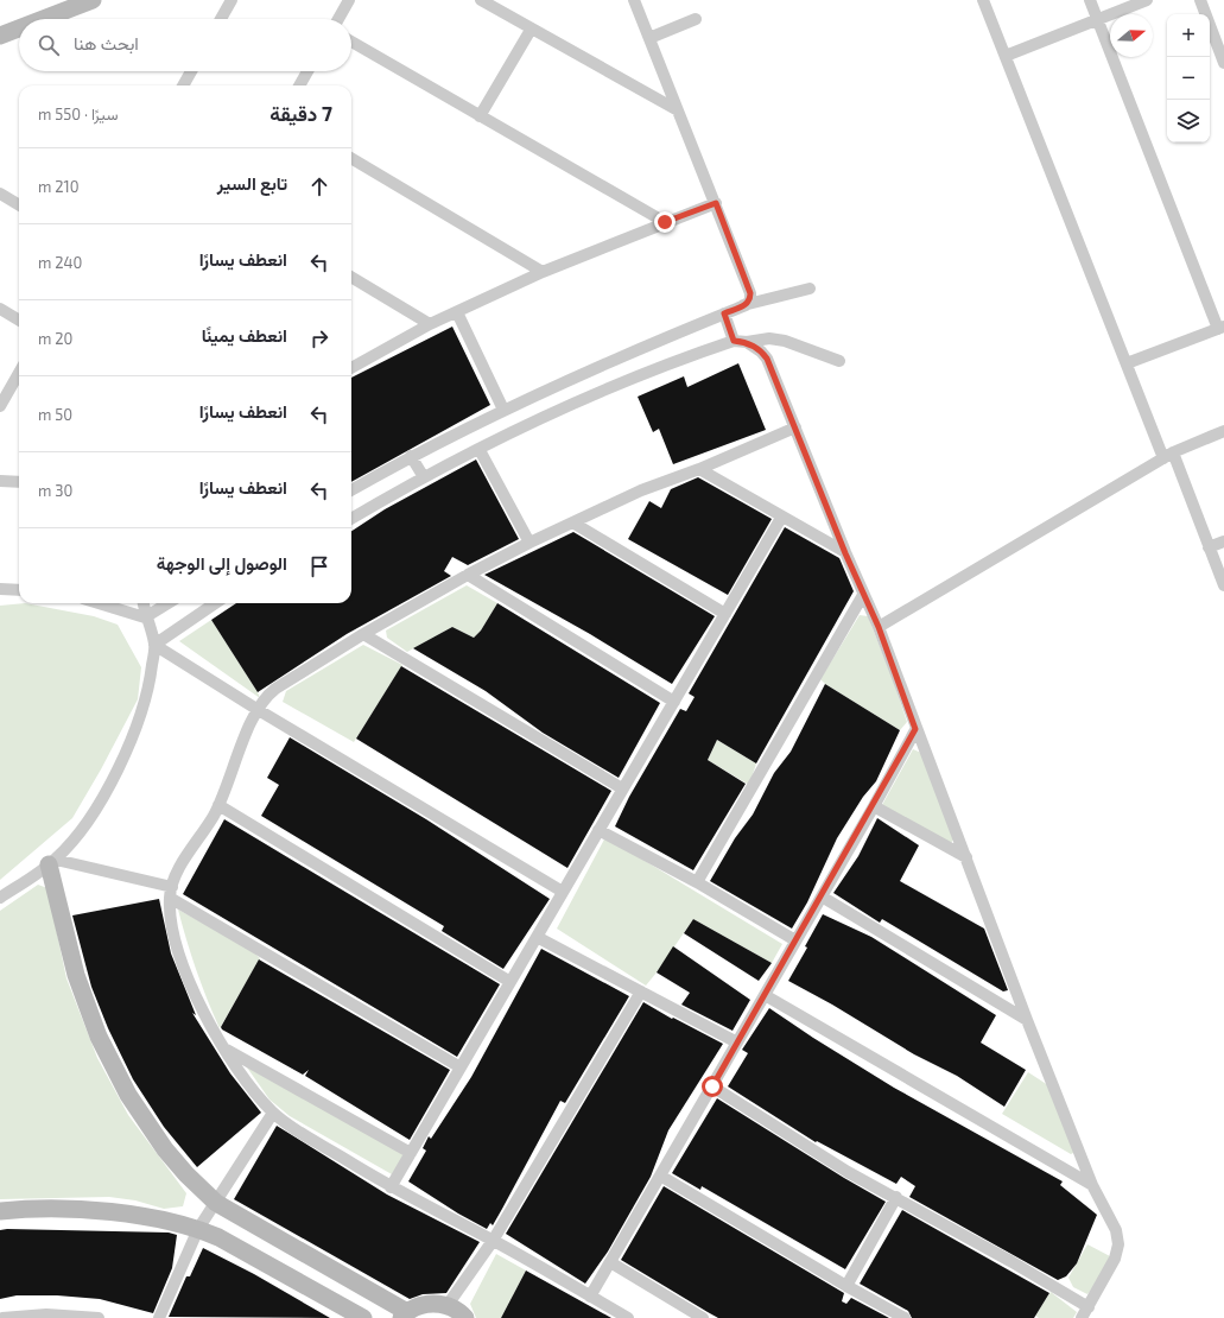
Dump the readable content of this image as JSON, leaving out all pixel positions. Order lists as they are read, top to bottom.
{
  "north": "right",
  "page": {
    "map_buttons": ["+", "−"],
    "search": "ابحث هنا",
    "heading": ["7 دقيقة", "سيرًا · 550 m"],
    "list": [
      ["تابع السير", "210 m"],
      ["انعطف يسارًا", "240 m"],
      ["انعطف يمينًا", "20 m"],
      ["انعطف يسارًا", "50 m"],
      ["انعطف يسارًا", "30 m"],
      "الوصول إلى الوجهة"
    ]
  }
}
